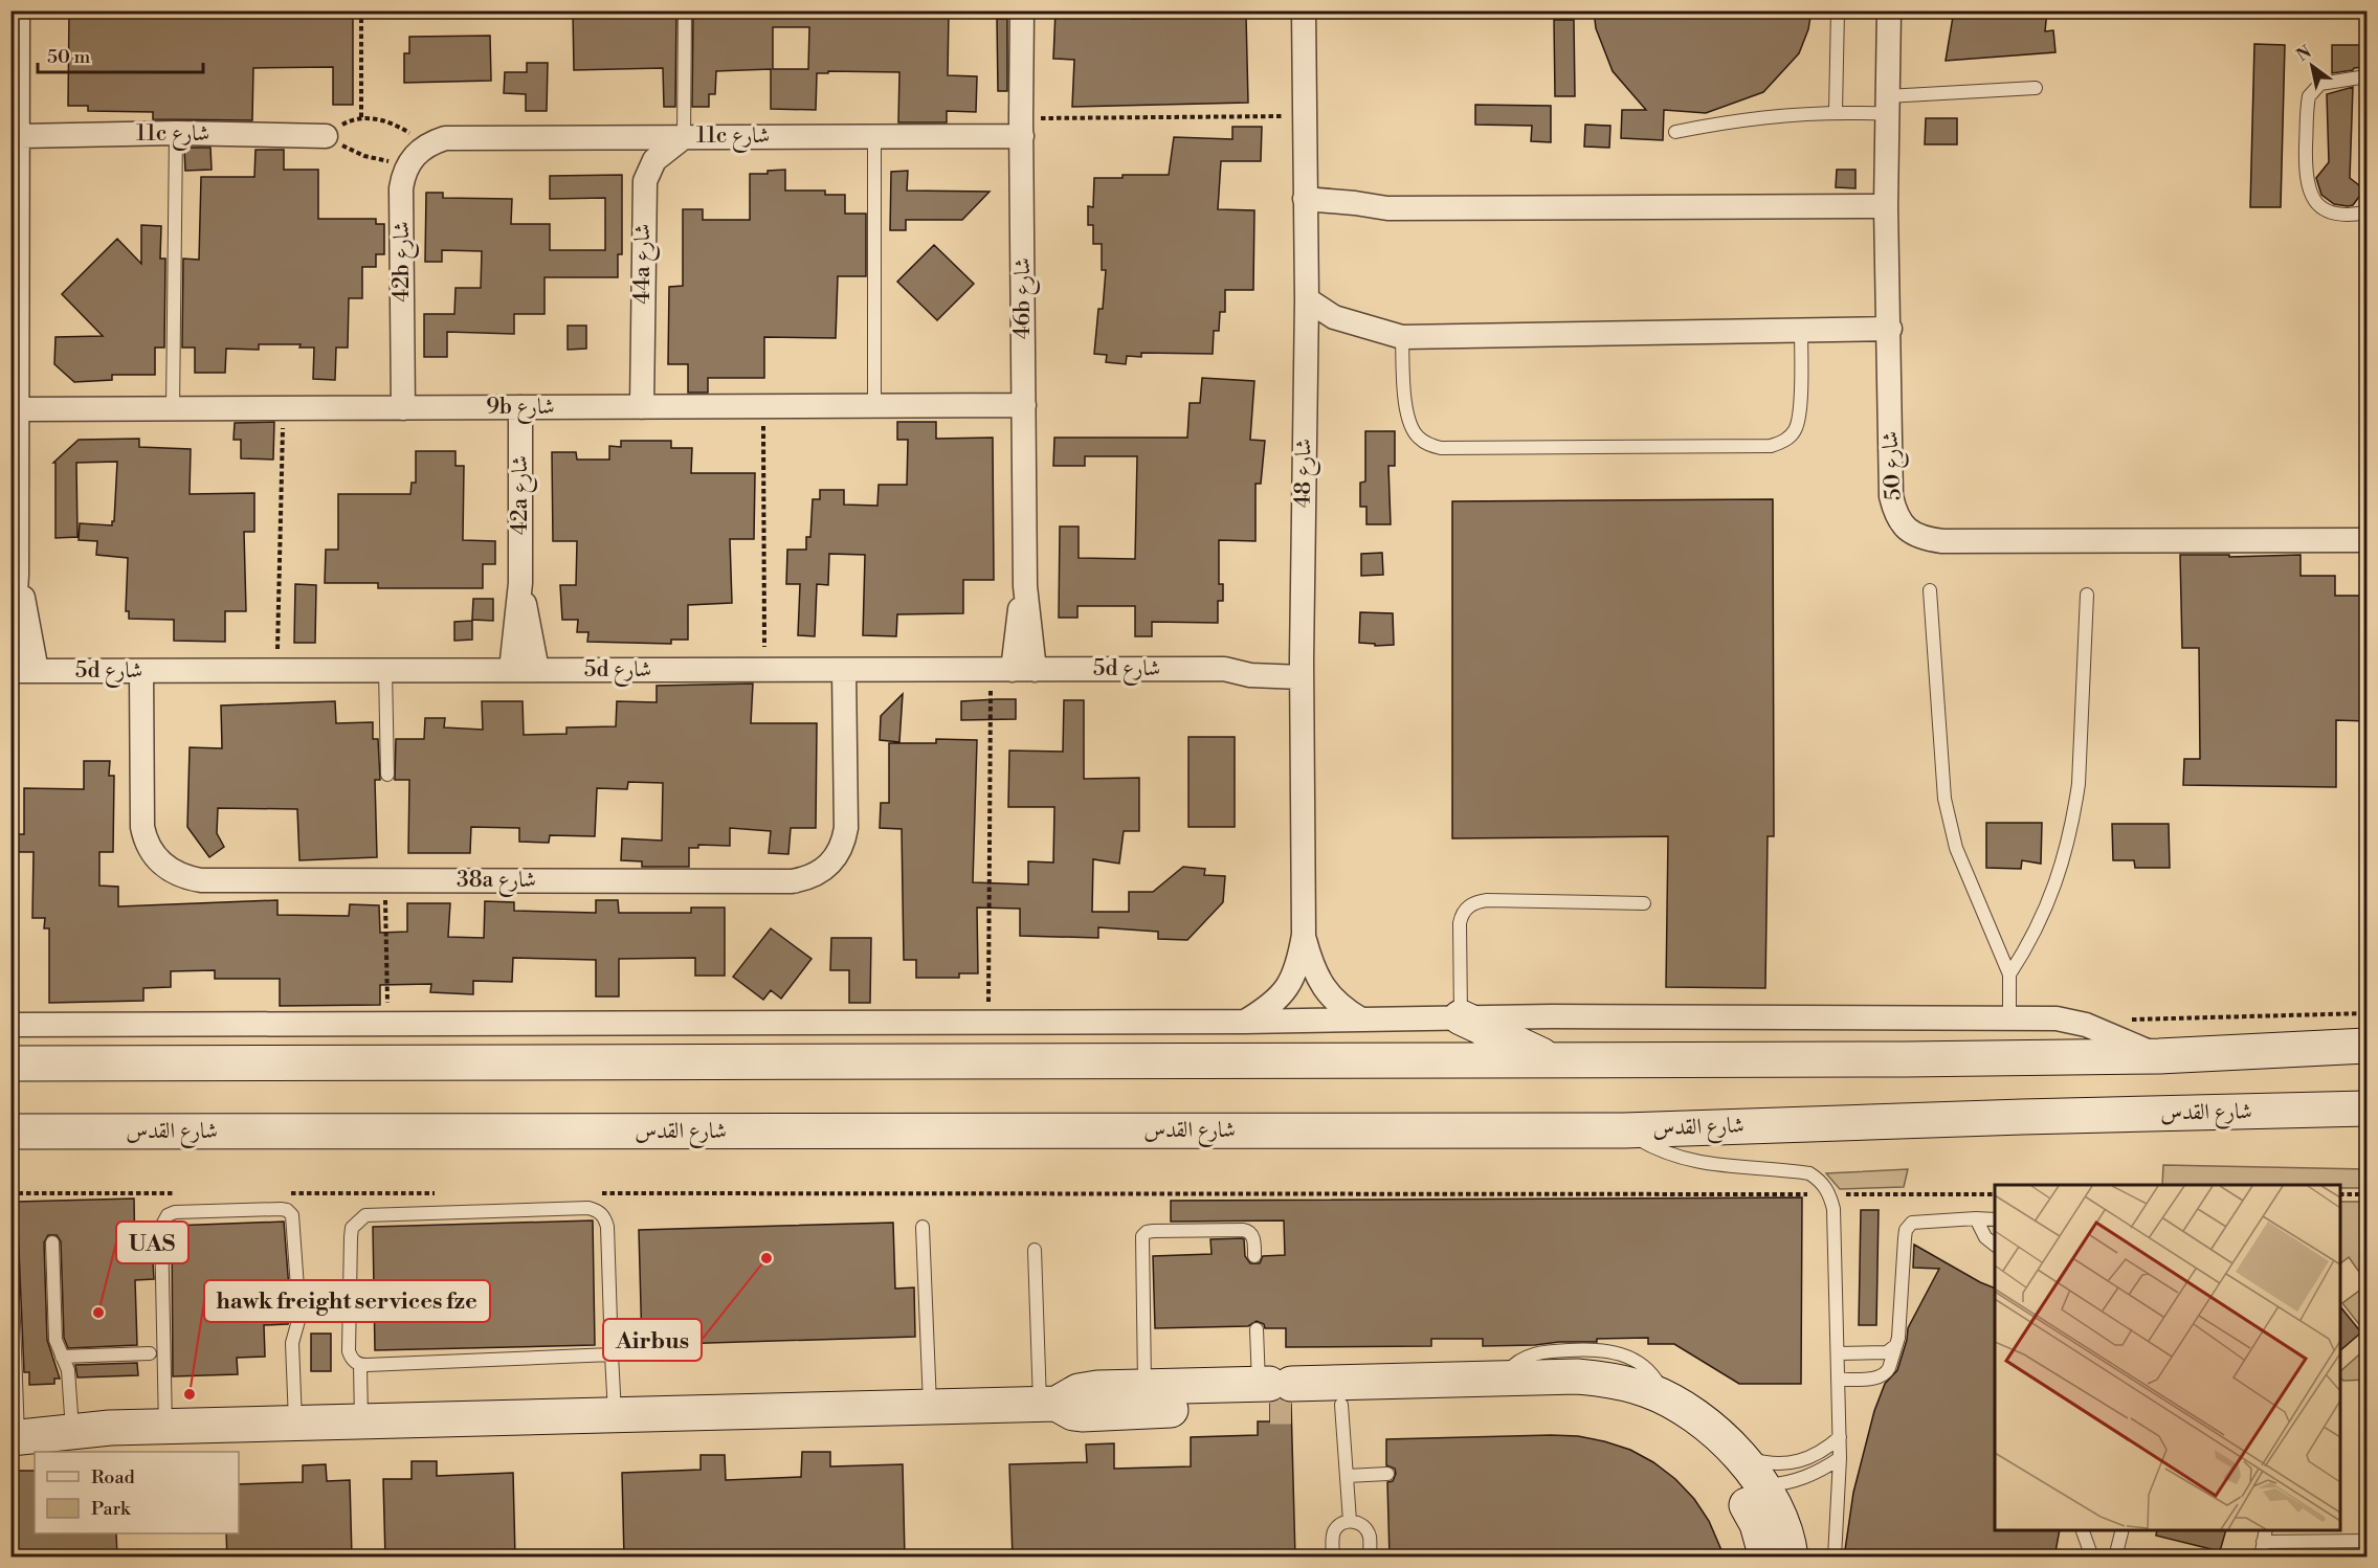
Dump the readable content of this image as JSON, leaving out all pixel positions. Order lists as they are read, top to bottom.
{
  "streets": {
    "main road": ["شارع القدس"],
    "street": [
      "11c شارع",
      "42b شارع",
      "44a شارع",
      "46b شارع",
      "9b شارع",
      "شارع 50",
      "شارع 48",
      "42a شارع",
      "5d شارع",
      "38a شارع"
    ]
  },
  "crossings": [
    ["11c شارع", "42b شارع"],
    ["11c شارع", "44a شارع"],
    ["11c شارع", "46b شارع"],
    ["42b شارع", "9b شارع"],
    ["44a شارع", "9b شارع"],
    ["46b شارع", "9b شارع"],
    ["46b شارع", "5d شارع"],
    ["9b شارع", "42a شارع"],
    ["شارع 48", "5d شارع"],
    ["42a شارع", "5d شارع"],
    ["5d شارع", "38a شارع"]
  ],
  "places": ["Airbus", "UAS", "hawk freight services fze"],
  "legend": ["Road", "Park"],
  "scale_bar": "50 m",
  "north": "top left"
}
